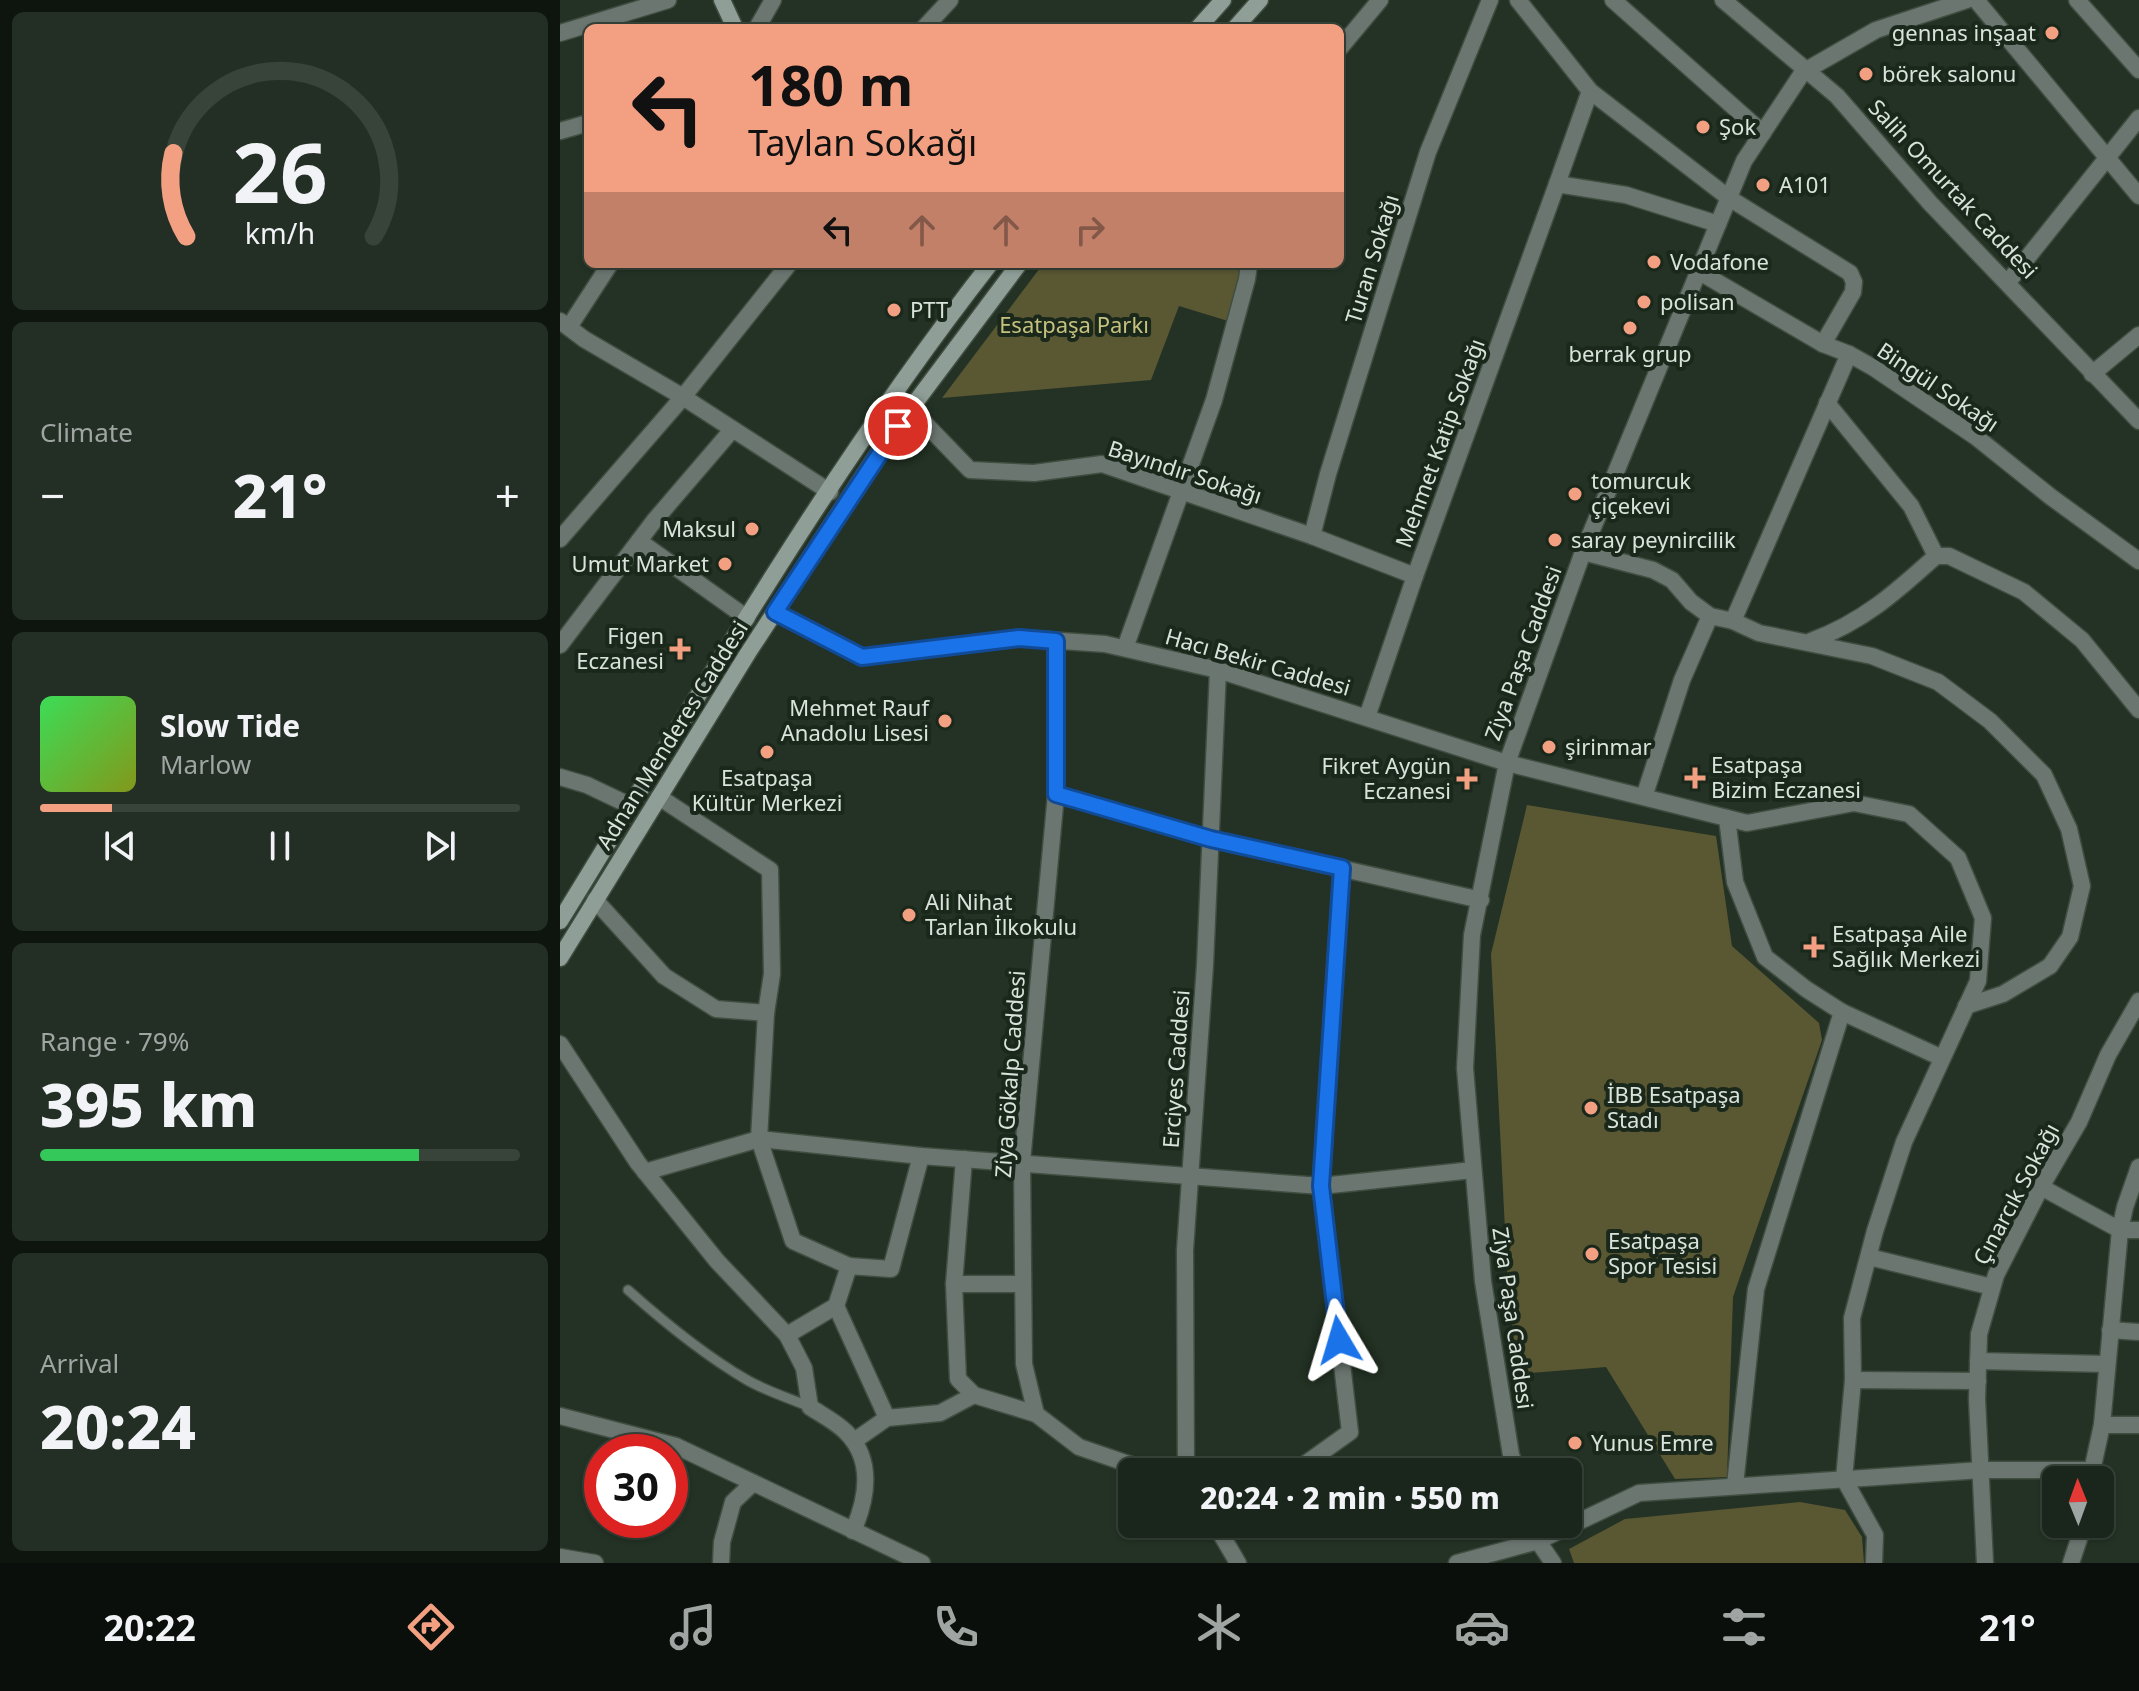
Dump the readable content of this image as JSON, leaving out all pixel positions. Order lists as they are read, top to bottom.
{
  "streets": {
    "street": [
      "Salih Omurtak Caddesi",
      "Turan Sokağı",
      "Bingül Sokağı",
      "Mehmet Katip Sokağı",
      "Bayındır Sokağı",
      "Ziya Paşa Caddesi",
      "Hacı Bekir Caddesi",
      "Adnan Menderes Caddesi",
      "Erciyes Caddesi",
      "Ziya Gökalp Caddesi",
      "Çınarcık Sokağı"
    ]
  },
  "crossings": [
    ["Salih Omurtak Caddesi", "Ziya Paşa Caddesi"],
    ["Turan Sokağı", "Bayındır Sokağı"],
    ["Bingül Sokağı", "Ziya Paşa Caddesi"],
    ["Mehmet Katip Sokağı", "Bayındır Sokağı"],
    ["Mehmet Katip Sokağı", "Hacı Bekir Caddesi"],
    ["Bayındır Sokağı", "Adnan Menderes Caddesi"],
    ["Ziya Paşa Caddesi", "Hacı Bekir Caddesi"],
    ["Hacı Bekir Caddesi", "Adnan Menderes Caddesi"],
    ["Hacı Bekir Caddesi", "Erciyes Caddesi"],
    ["Hacı Bekir Caddesi", "Ziya Gökalp Caddesi"]
  ],
  "parks": ["Esatpaşa Parkı"],
  "places": {
    "other": [
      "gennas inşaat",
      "börek salonu",
      "Şok",
      "A101",
      "Vodafone",
      "polisan",
      "PTT",
      "berrak grup",
      "tomurcuk çiçekevi",
      "Maksul",
      "saray peynircilik",
      "Umut Market",
      "Mehmet Rauf Anadolu Lisesi",
      "şirinmar",
      "Esatpaşa Kültür Merkezi",
      "Ali Nihat Tarlan İlkokulu",
      "İBB Esatpaşa Stadı",
      "Esatpaşa Spor Tesisi",
      "Yunus Emre"
    ],
    "health": [
      "Figen Eczanesi",
      "Esatpaşa Bizim Eczanesi",
      "Fikret Aygün Eczanesi",
      "Esatpaşa Aile Sağlık Merkezi"
    ]
  },
  "north": "top",
  "page": {
    "turn": ["180 m", "Taylan Sokağı"],
    "tile": [
      "Climate",
      ["Range · 79%", "395 km"],
      ["Arrival", "20:24"]
    ],
    "heat": ["−", "21°", "+"],
    "song": ["Slow Tide", "Marlow"],
    "limit": "30",
    "trip": "20:24 · 2 min · 550 m",
    "tabs": ["20:22", "21°"],
    "gauge": ["26", "km/h"]
  }
}
